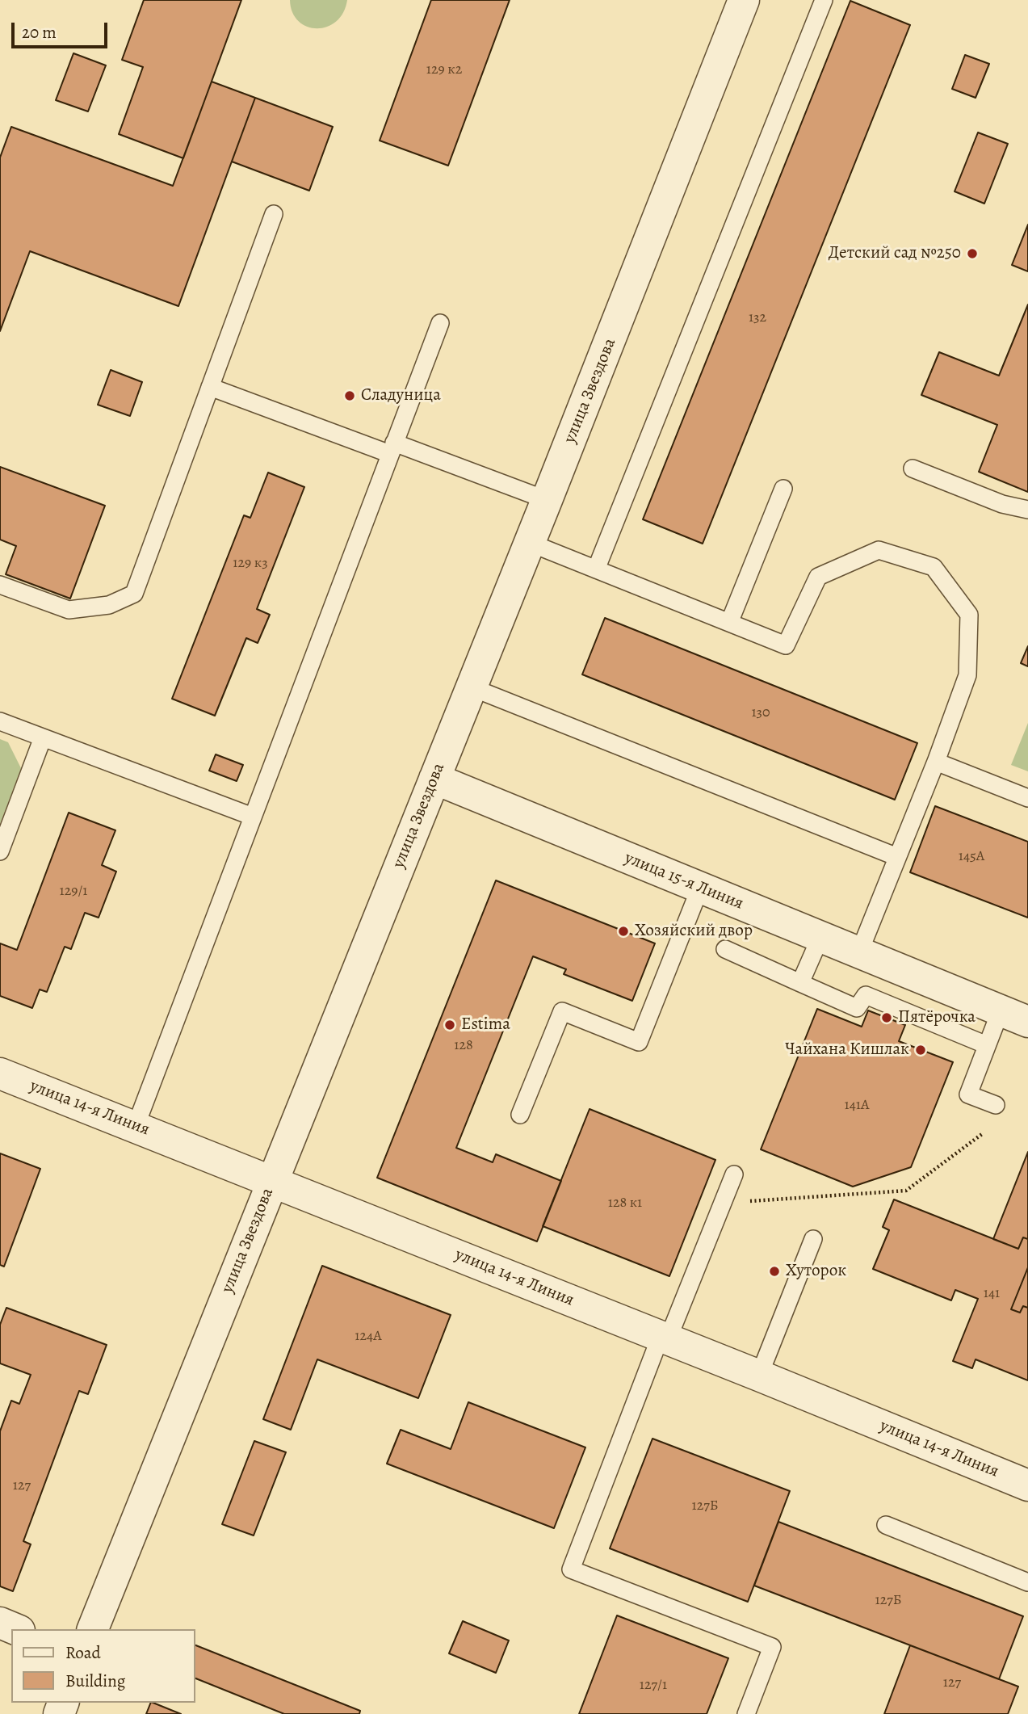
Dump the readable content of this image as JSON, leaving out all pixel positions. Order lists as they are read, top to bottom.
{
  "streets": {
    "street": ["улица Звездова", "улица 15-я Линия", "улица 14-я Линия"]
  },
  "crossings": [
    ["улица Звездова", "улица 15-я Линия"],
    ["улица Звездова", "улица 14-я Линия"]
  ],
  "places": [
    "Детский сад №250",
    "Сладуница",
    "Хозяйский двор",
    "Пятёрочка",
    "Estima",
    "Чайхана Кишлак",
    "Хуторок"
  ],
  "house_numbers": [
    "129 к2",
    "132",
    "129 к3",
    "130",
    "145А",
    "129/1",
    "128",
    "141А",
    "128 к1",
    "141",
    "124А",
    "127",
    "127Б",
    "127Б",
    "127",
    "127/1"
  ],
  "legend": ["Road", "Building"],
  "scale_bar": "20 m"
}
